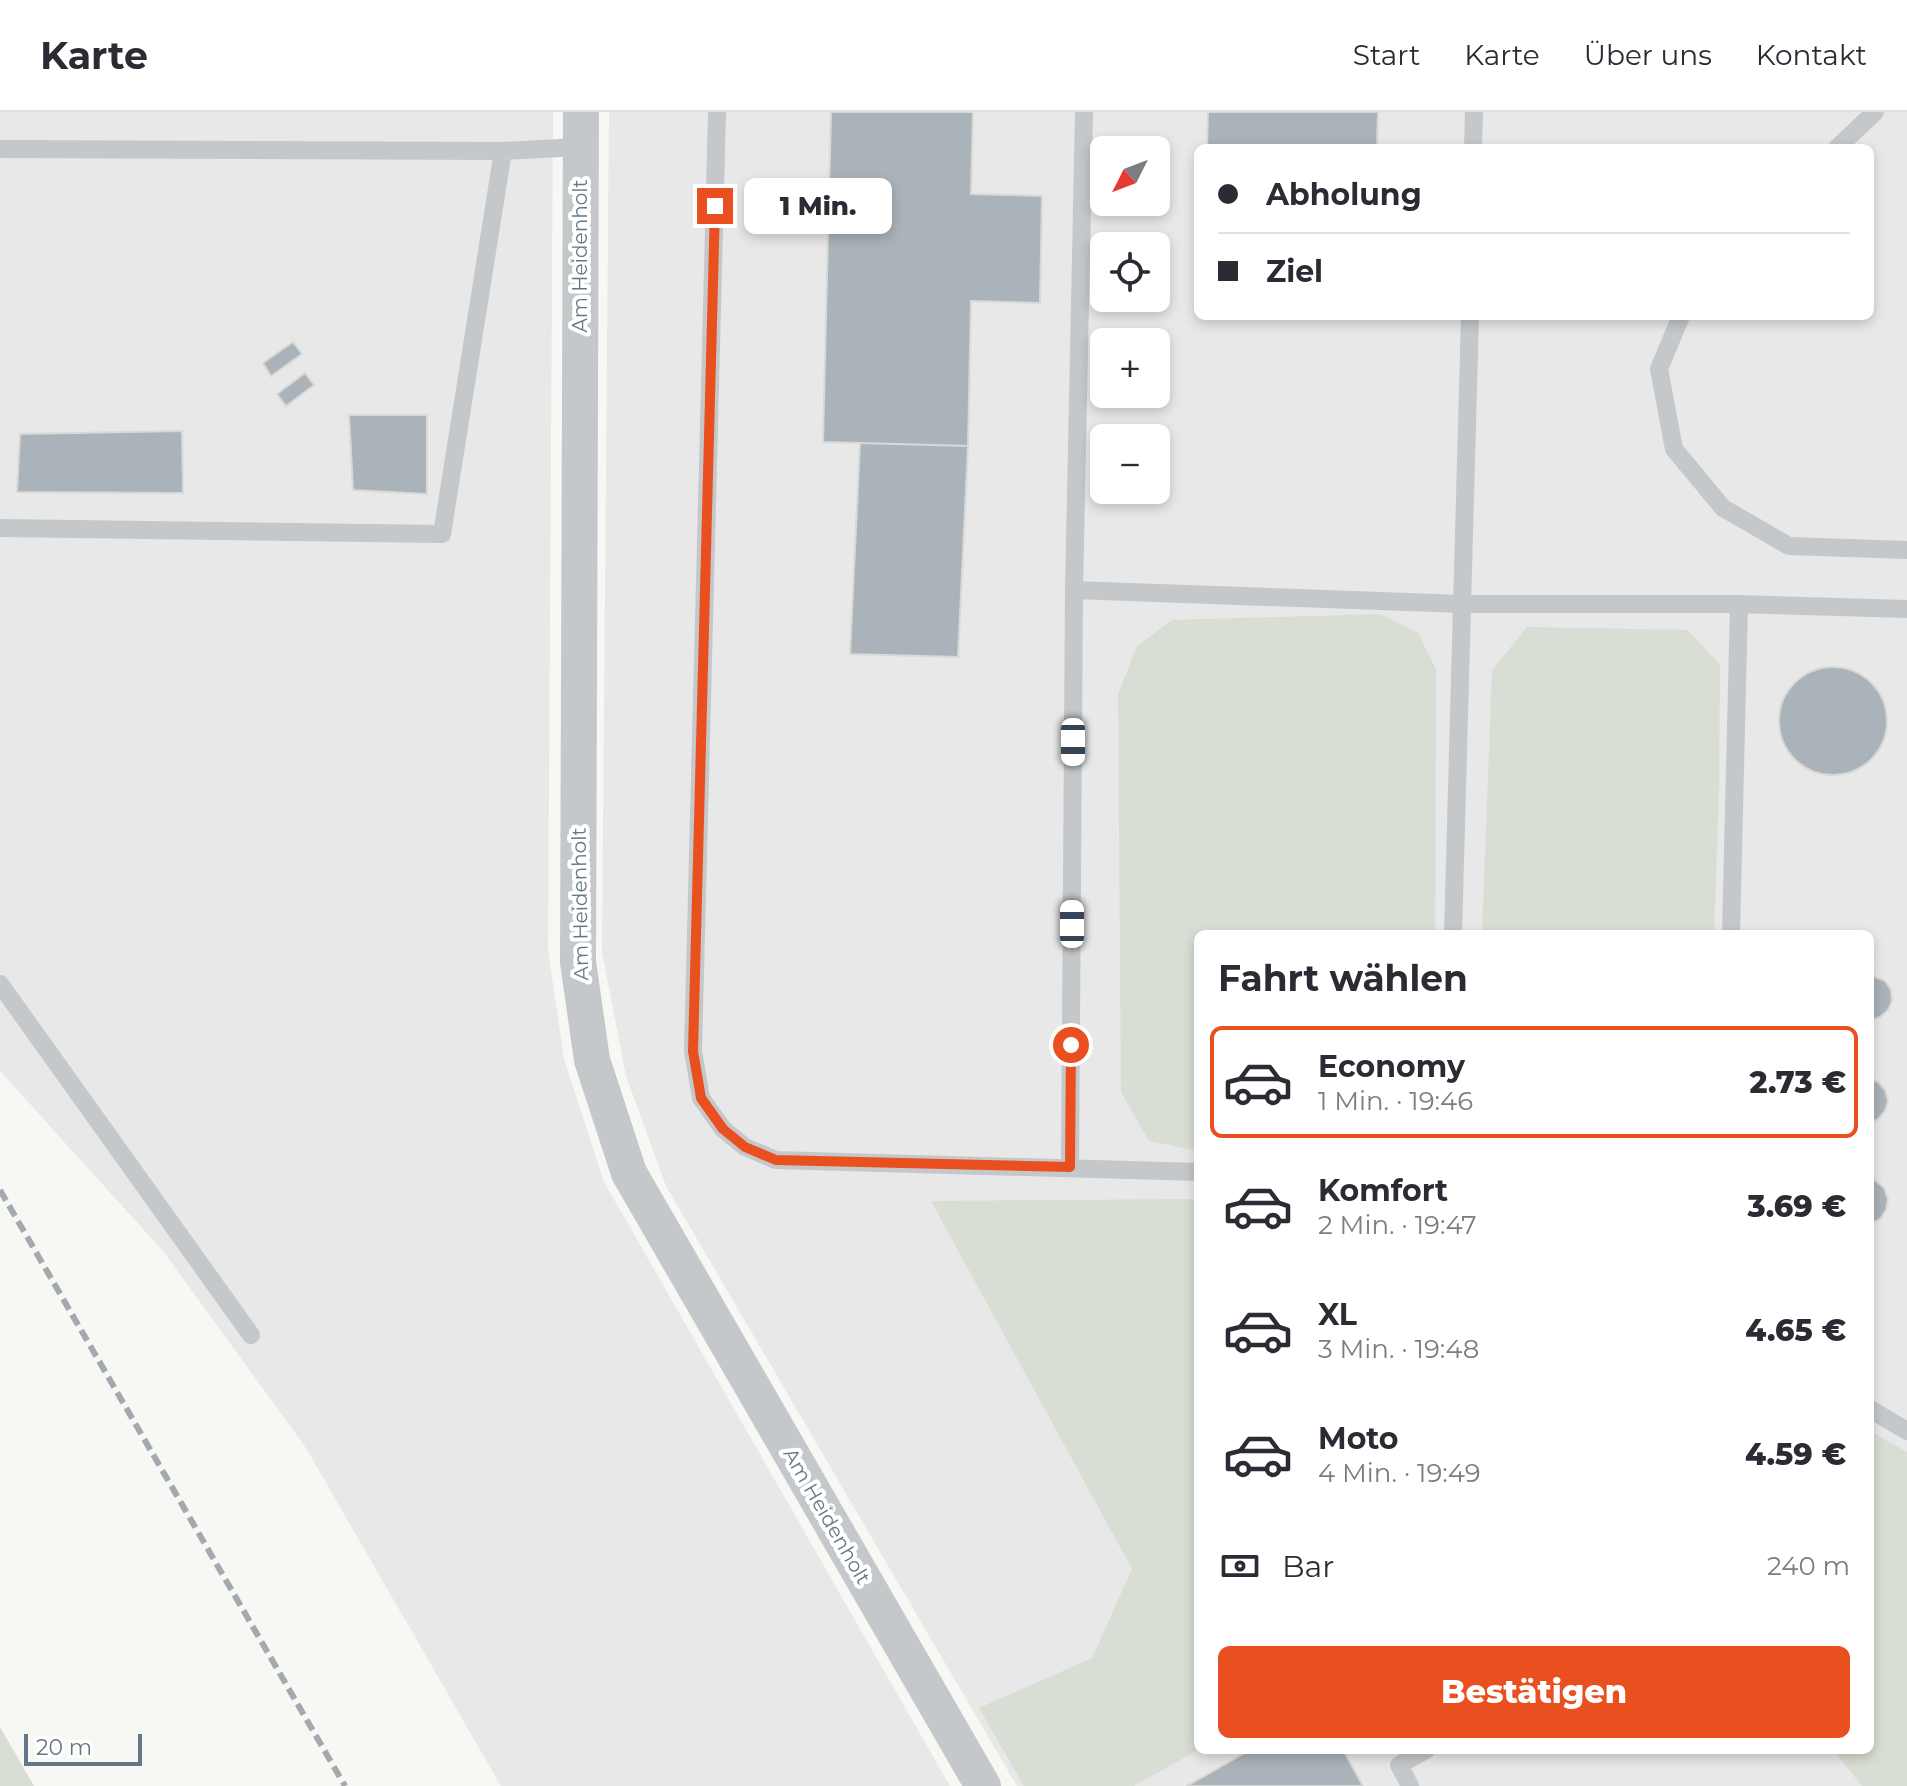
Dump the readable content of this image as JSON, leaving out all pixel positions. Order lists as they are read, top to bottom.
{
  "streets": {
    "street": ["Am Heidenholt"]
  },
  "scale_bar": "20 m",
  "north": "bottom left",
  "page": {
    "header": "Karte",
    "nav": [
      "Start",
      "Karte",
      "Über uns",
      "Kontakt"
    ],
    "map_buttons": ["+", "−"],
    "banner": ["Abholung", "Ziel"],
    "bubble": "1 Min.",
    "heading": "Fahrt wählen",
    "list": [
      {
        "name": "Economy",
        "note": "1 Min. · 19:46",
        "value": "2.73 €"
      },
      {
        "name": "Komfort",
        "note": "2 Min. · 19:47",
        "value": "3.69 €"
      },
      {
        "name": "XL",
        "note": "3 Min. · 19:48",
        "value": "4.65 €"
      },
      {
        "name": "Moto",
        "note": "4 Min. · 19:49",
        "value": "4.59 €"
      }
    ],
    "pay": ["Bar", "240 m"],
    "buttons": "Bestätigen",
    "scale": "20 m"
  }
}
